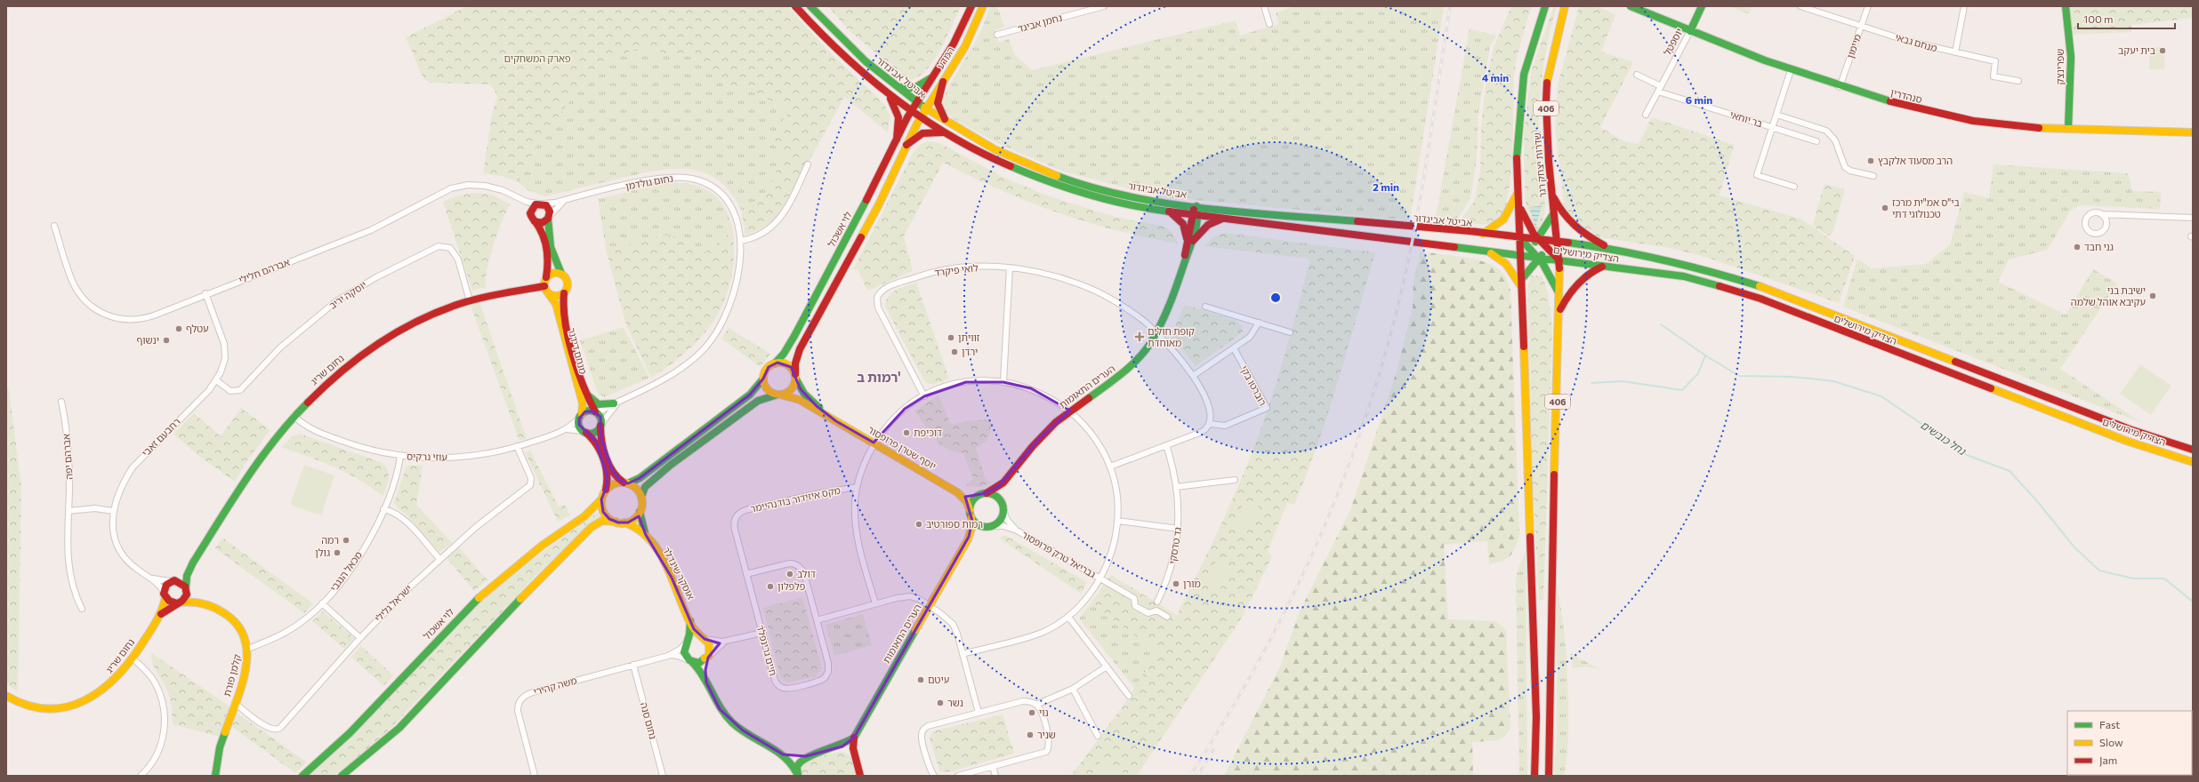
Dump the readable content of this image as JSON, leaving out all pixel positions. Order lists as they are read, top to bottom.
{
  "streets": {
    "street": [
      "נחמן אביגד",
      "יוספטל",
      "מנחם גבאי",
      "מיימון",
      "המדע",
      "שפרינצק",
      "אביטל אביגדור",
      "סנהדרין",
      "406",
      "בר יוחאי",
      "שדרות יצחק רגר",
      "נחום גולדמן",
      "לוי אשכול",
      "הצדיק מירושלים",
      "לואי פיקרד",
      "אברהם חלילי",
      "יוסקה יריב",
      "מנחם דידנר",
      "נחום שריג",
      "רוברטו בקי",
      "הערים התאומות",
      "רחבעם זאבי",
      "יוסף שטרן פרופסור",
      "אברהם יפה",
      "עוזי נרקיס",
      "מקס איזידור בודנהיימר",
      "גד טדסקי",
      "גבריאל טרק פרופסור",
      "מכאל הנגבי",
      "אוסקר שינדלר",
      "ישראל גלילי",
      "חיים גרינפלד",
      "קלמן פורת",
      "משה קהירי",
      "נחום סנה"
    ]
  },
  "crossings": [
    ["יוספטל", "סנהדרין"],
    ["יוספטל", "בר יוחאי"],
    ["מנחם גבאי", "מיימון"],
    ["מיימון", "סנהדרין"],
    ["המדע", "אביטל אביגדור"],
    ["המדע", "לוי אשכול"],
    ["שפרינצק", "סנהדרין"],
    ["אביטל אביגדור", "406"],
    ["אביטל אביגדור", "שדרות יצחק רגר"],
    ["אביטל אביגדור", "לוי אשכול"],
    ["אביטל אביגדור", "הצדיק מירושלים"],
    ["אביטל אביגדור", "הערים התאומות"],
    ["סנהדרין", "בר יוחאי"],
    ["406", "שדרות יצחק רגר"],
    ["406", "הצדיק מירושלים"],
    ["שדרות יצחק רגר", "הצדיק מירושלים"],
    ["נחום גולדמן", "אברהם חלילי"],
    ["נחום גולדמן", "מנחם דידנר"],
    ["נחום גולדמן", "עוזי נרקיס"],
    ["לוי אשכול", "אוסקר שינדלר"],
    ["לואי פיקרד", "הערים התאומות"],
    ["אברהם חלילי", "רחבעם זאבי"],
    ["יוסקה יריב", "נחום שריג"],
    ["יוסקה יריב", "רחבעם זאבי"],
    ["מנחם דידנר", "נחום שריג"],
    ["מנחם דידנר", "עוזי נרקיס"],
    ["נחום שריג", "רחבעם זאבי"],
    ["נחום שריג", "עוזי נרקיס"],
    ["נחום שריג", "קלמן פורת"],
    ["רחבעם זאבי", "קלמן פורת"],
    ["עוזי נרקיס", "מכאל הנגבי"],
    ["עוזי נרקיס", "ישראל גלילי"],
    ["מקס איזידור בודנהיימר", "חיים גרינפלד"],
    ["מכאל הנגבי", "קלמן פורת"],
    ["אוסקר שינדלר", "משה קהירי"],
    ["ישראל גלילי", "קלמן פורת"],
    ["משה קהירי", "נחום סנה"]
  ],
  "districts": ["רמות ב'"],
  "water": ["נחל כובשים"],
  "parks": ["פארק המשחקים"],
  "places": {
    "other": [
      "בית יעקב",
      "הרב מסעוד אלקבץ",
      "בי\"ס אמ\"ית מרכז טכנולוגי דתי",
      "גני חבד",
      "ישיבת בני עקיבא אוהל שלמה",
      "עטלף",
      "זוויתן",
      "ינשוף",
      "ירדן",
      "דוכיפת",
      "רמות ספורטיב",
      "רמה",
      "גולן",
      "דולב",
      "מורן",
      "פלפלון",
      "עיטם",
      "נשר",
      "נוי",
      "שניר"
    ],
    "health": ["קופת חולים מאוחדת"]
  },
  "legend": ["Fast", "Slow", "Jam"],
  "scale_bar": "100 m",
  "rings": ["4 min", "6 min", "2 min"]
}
